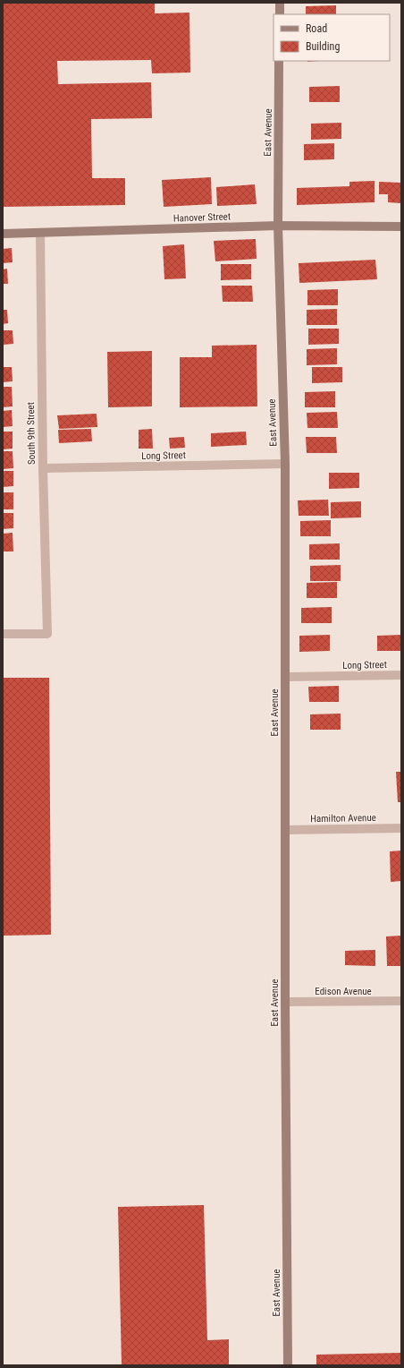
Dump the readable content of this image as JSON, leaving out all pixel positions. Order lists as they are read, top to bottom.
{
  "streets": {
    "street": [
      "East Avenue",
      "Hanover Street",
      "South 9th Street",
      "Long Street",
      "Hamilton Avenue",
      "Edison Avenue"
    ]
  },
  "crossings": [
    ["East Avenue", "Hanover Street"],
    ["East Avenue", "Long Street"],
    ["East Avenue", "Hamilton Avenue"],
    ["East Avenue", "Edison Avenue"],
    ["Hanover Street", "South 9th Street"],
    ["South 9th Street", "Long Street"]
  ],
  "legend": ["Road", "Building"]
}
